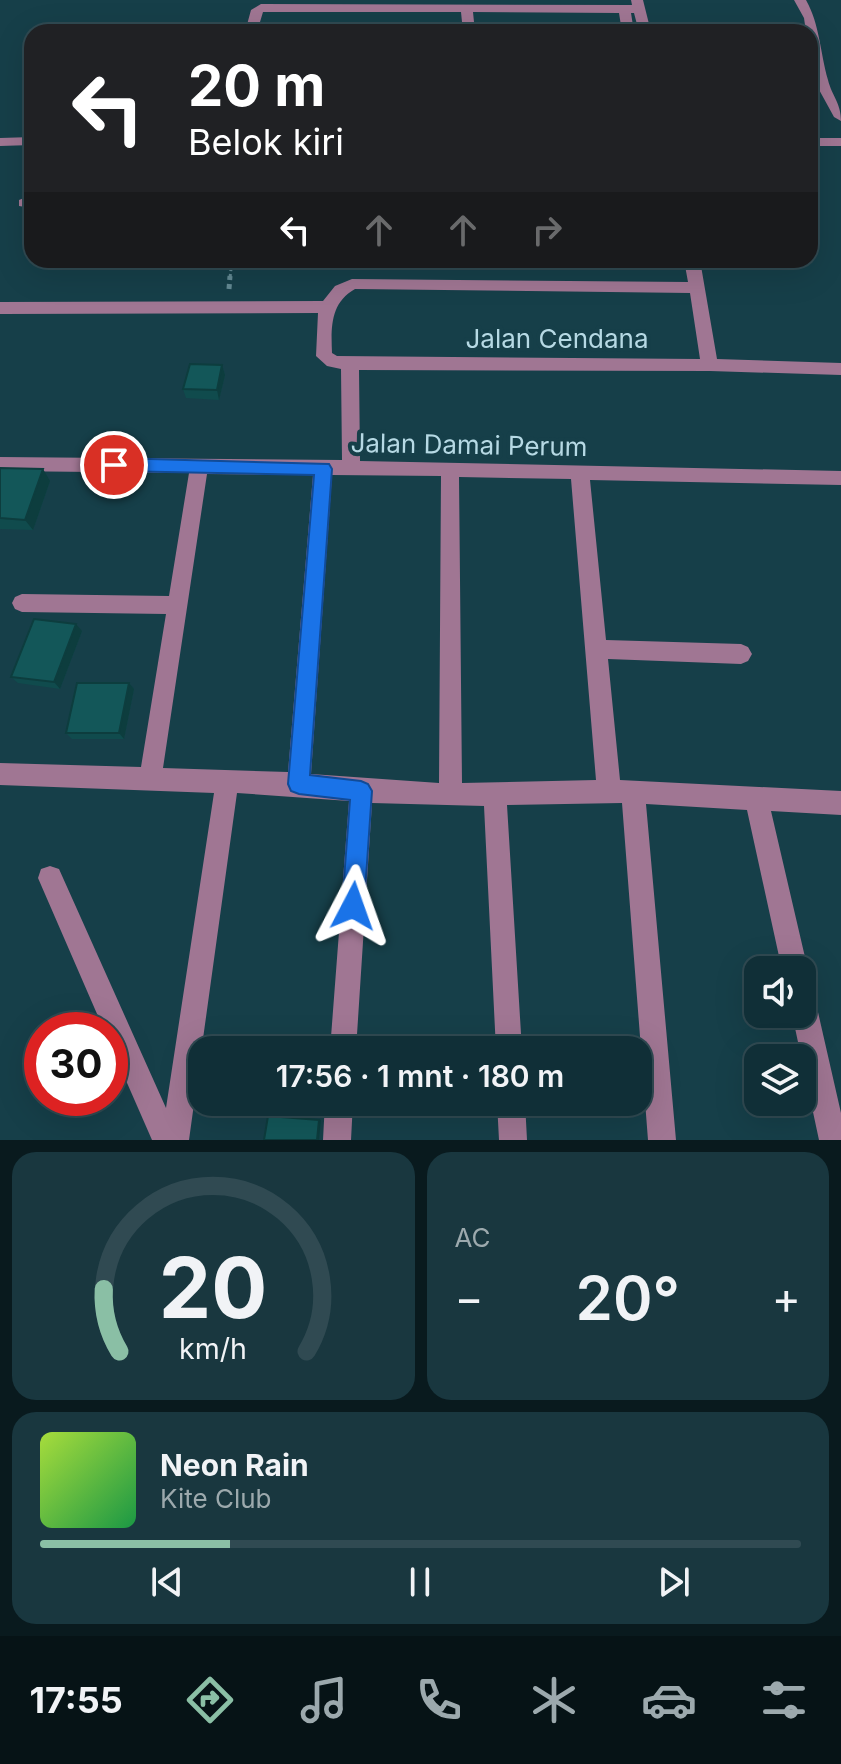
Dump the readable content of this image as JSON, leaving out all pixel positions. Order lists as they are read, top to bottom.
{
  "streets": {
    "street": ["Jalan Cendana", "Jalan Damai Perum"]
  },
  "page": {
    "turn": ["20 m", "Belok kiri"],
    "limit": "30",
    "trip": "17:56 · 1 mnt · 180 m",
    "tile": "AC",
    "heat": ["−", "20°", "+"],
    "song": ["Neon Rain", "Kite Club"],
    "tabs": "17:55",
    "gauge": ["20", "km/h"]
  }
}
